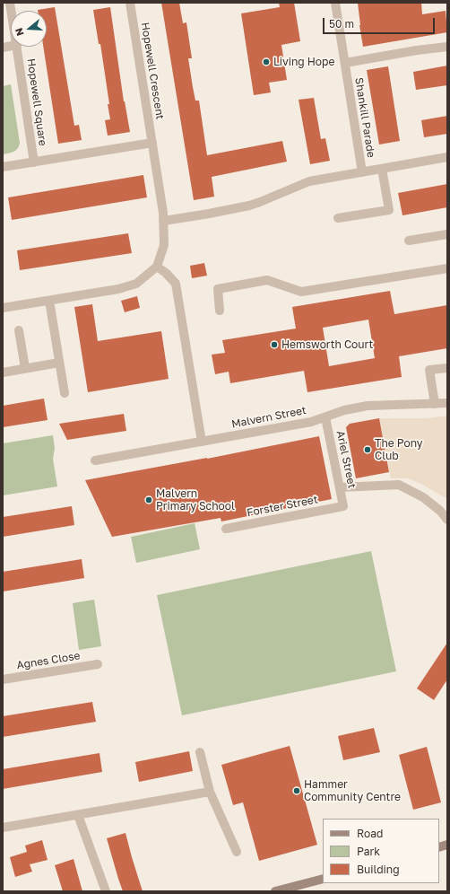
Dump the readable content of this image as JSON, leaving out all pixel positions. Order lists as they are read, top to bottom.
{
  "streets": {
    "street": [
      "Hopewell Crescent",
      "Hopewell Square",
      "Shankill Parade",
      "Malvern Street",
      "Ariel Street",
      "Forster Street",
      "Agnes Close"
    ]
  },
  "crossings": [
    ["Malvern Street", "Ariel Street"],
    ["Ariel Street", "Forster Street"]
  ],
  "places": [
    "Living Hope",
    "Hemsworth Court",
    "The Pony Club",
    "Malvern Primary School",
    "Hammer Community Centre"
  ],
  "legend": ["Road", "Park", "Building"],
  "scale_bar": "50 m",
  "north": "left"
}
